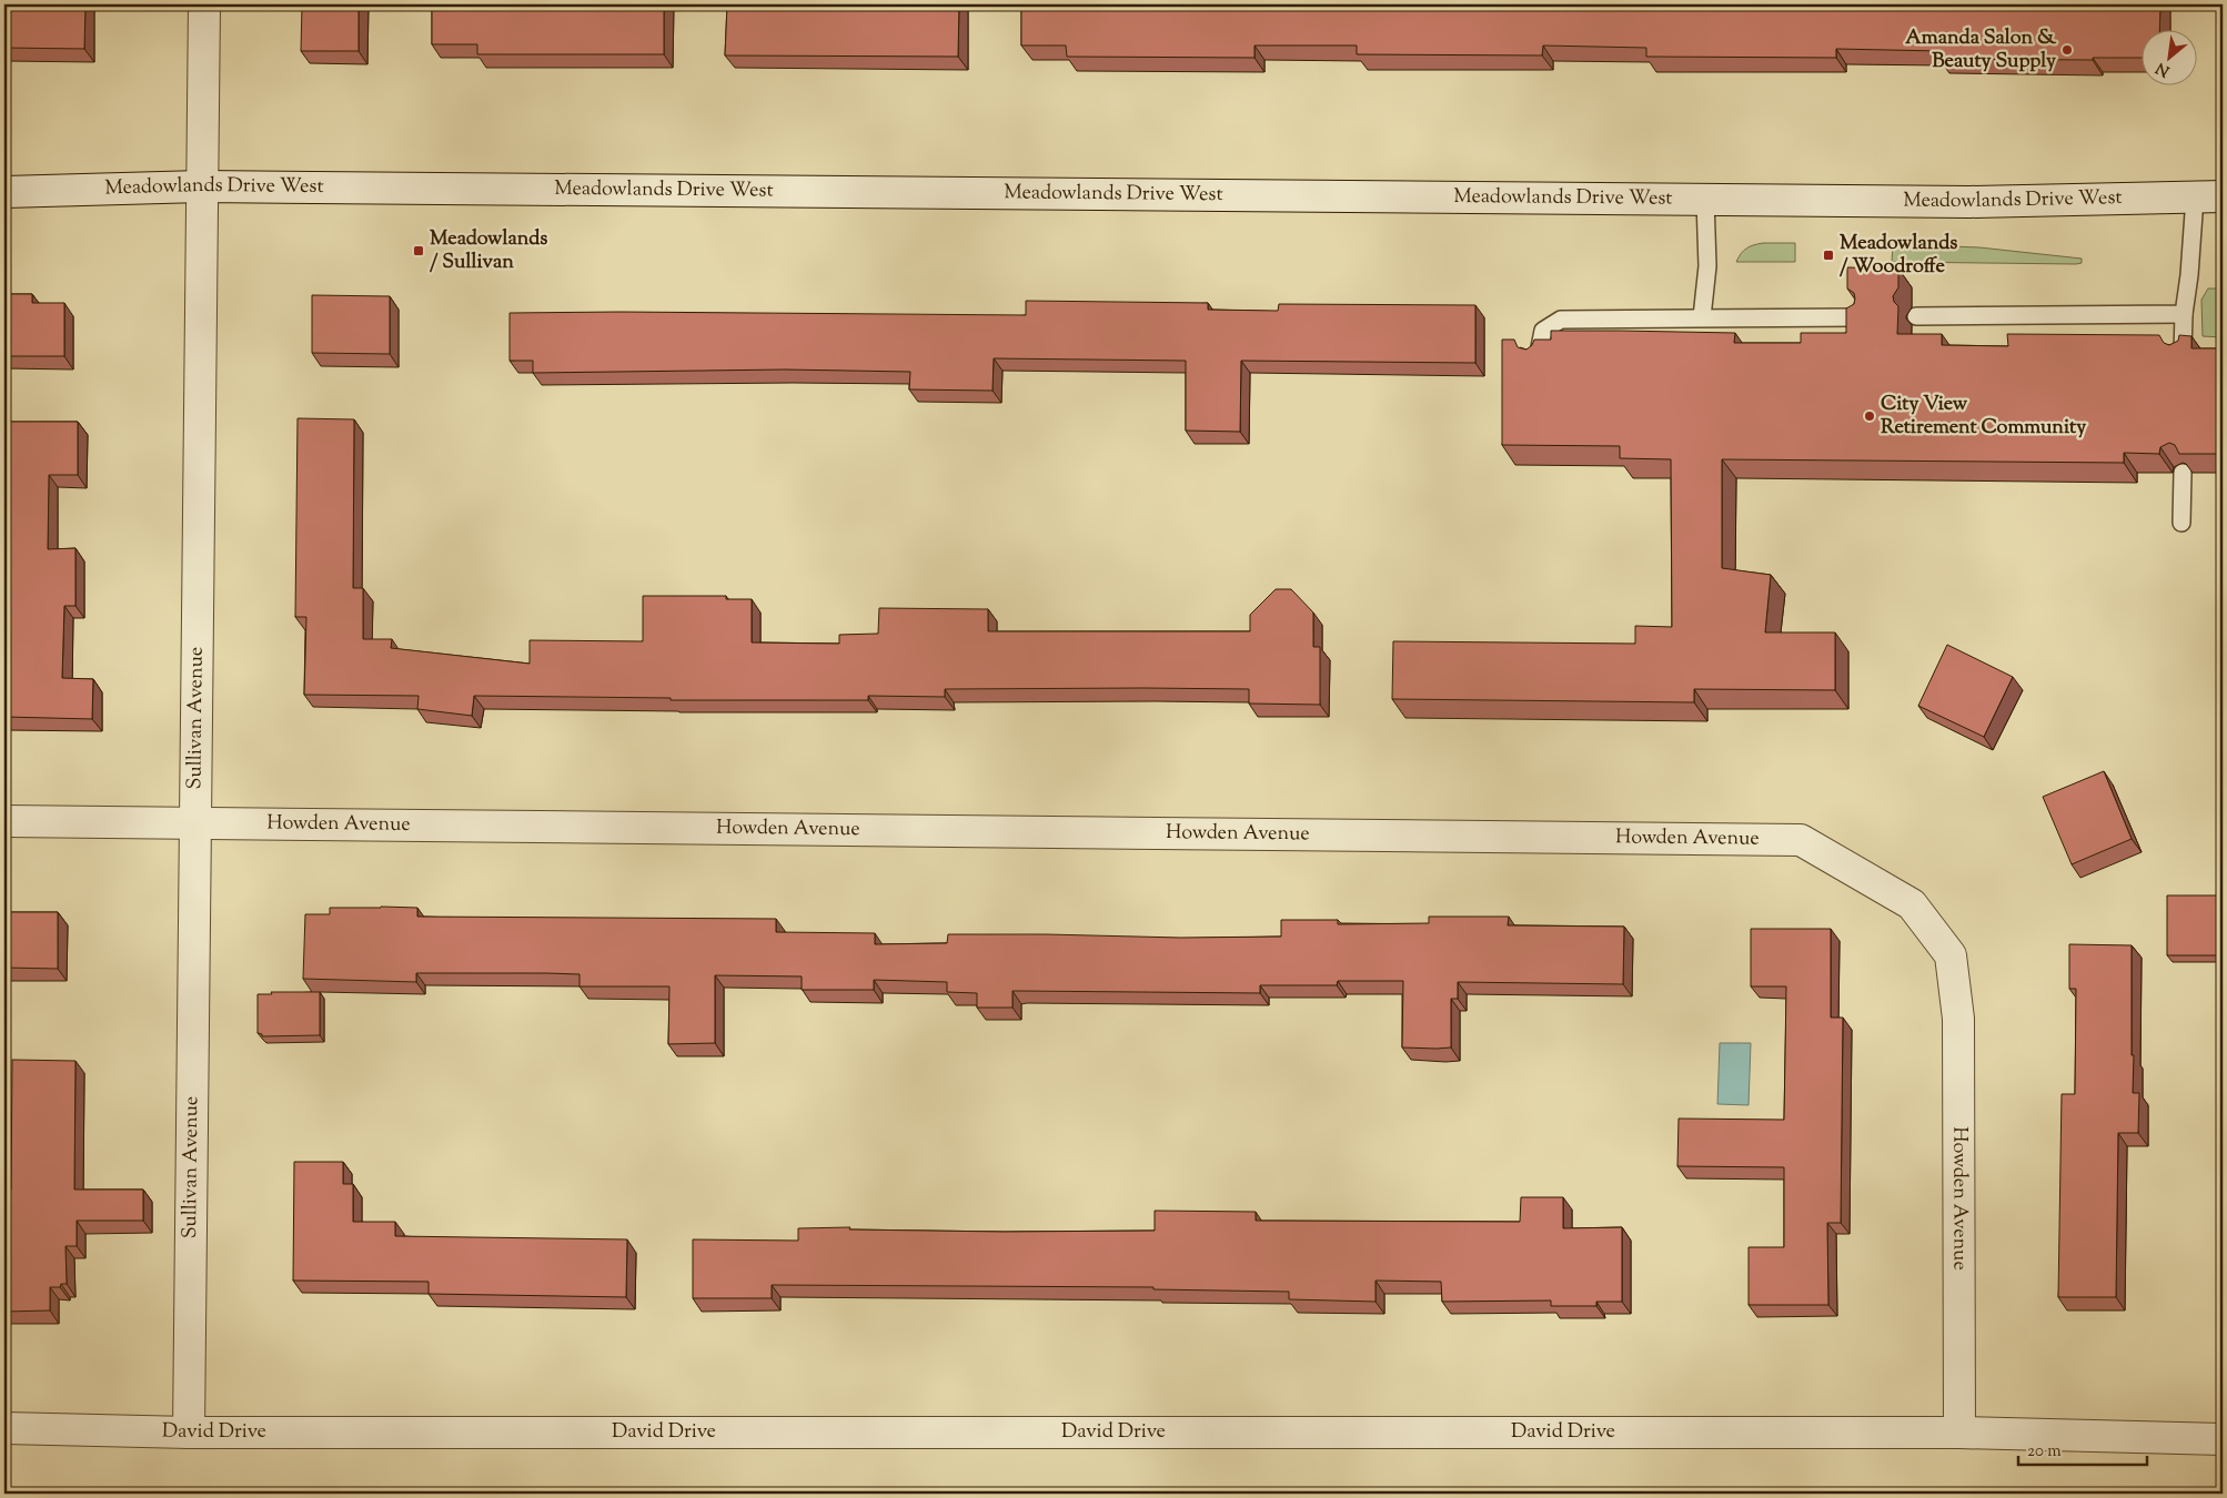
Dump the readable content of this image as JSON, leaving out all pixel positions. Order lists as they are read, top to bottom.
{
  "streets": {
    "street": [
      "Meadowlands Drive West",
      "Sullivan Avenue",
      "Howden Avenue",
      "David Drive"
    ]
  },
  "crossings": [
    ["Meadowlands Drive West", "Sullivan Avenue"],
    ["Sullivan Avenue", "Howden Avenue"],
    ["Sullivan Avenue", "David Drive"],
    ["Howden Avenue", "David Drive"]
  ],
  "places": {
    "other": ["Amanda Salon & Beauty Supply", "City View Retirement Community"],
    "transit": ["Meadowlands / Sullivan", "Meadowlands / Woodroffe"]
  },
  "scale_bar": "20 m",
  "north": "bottom left"
}
